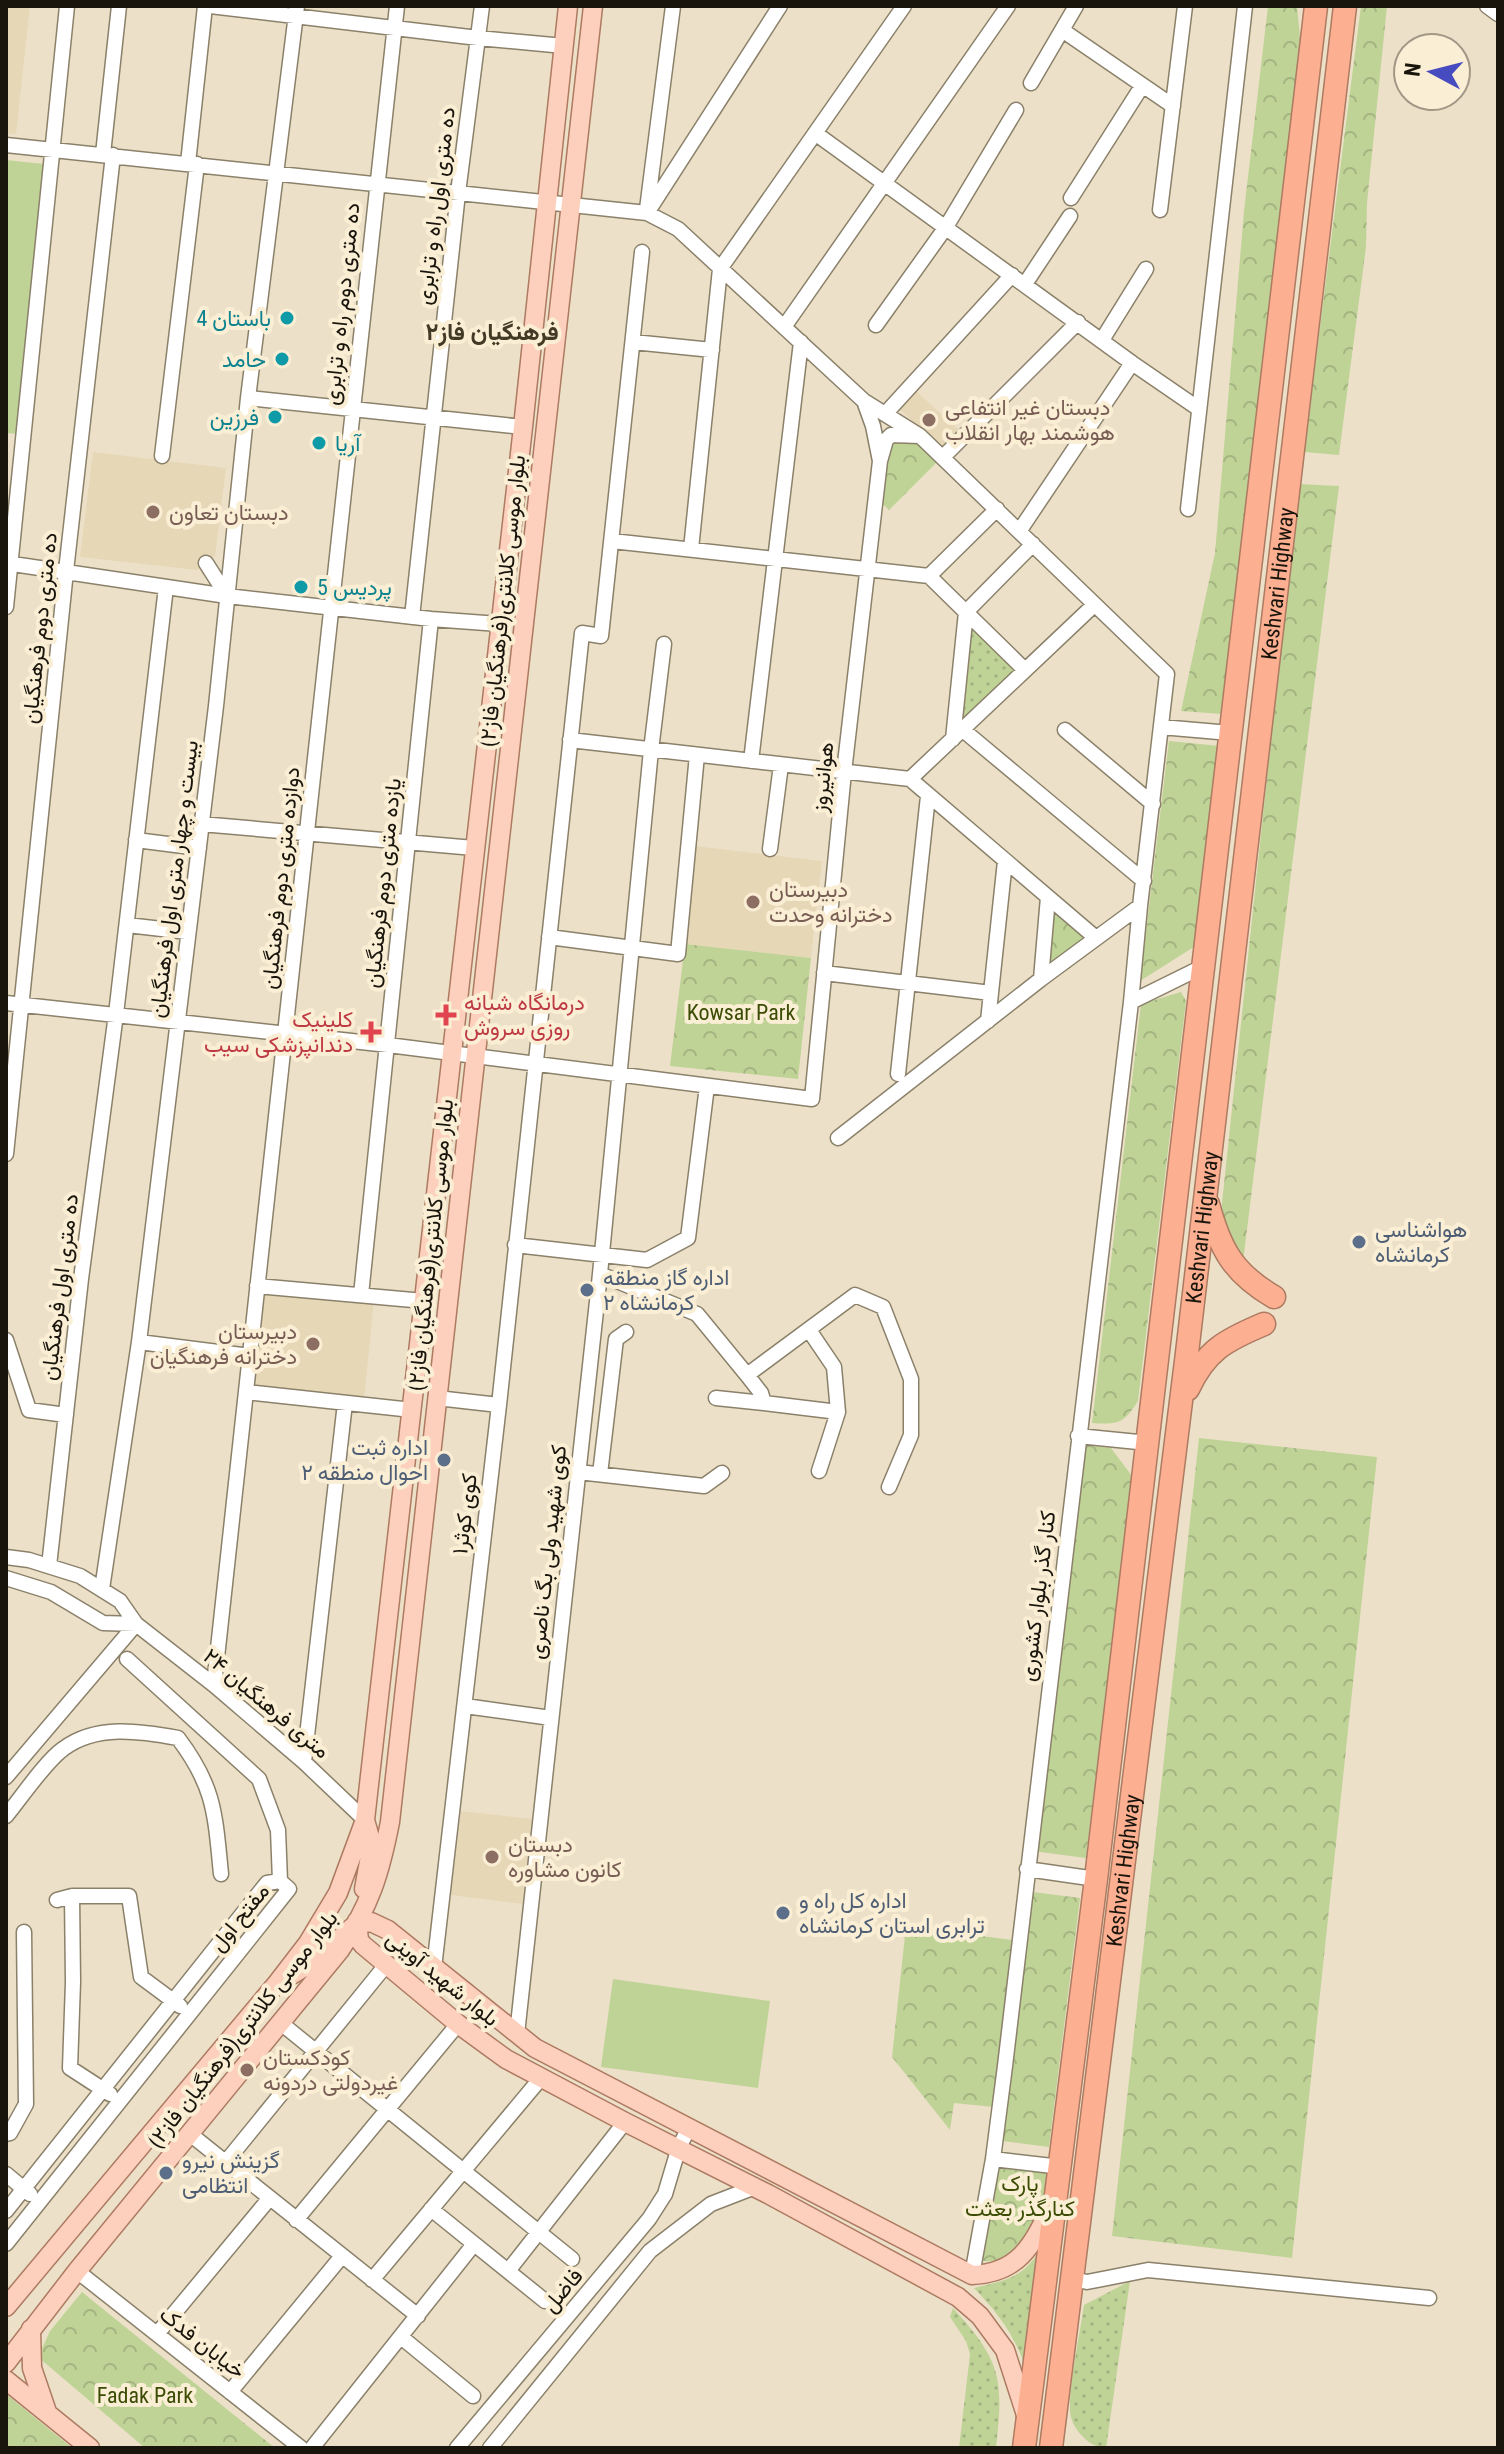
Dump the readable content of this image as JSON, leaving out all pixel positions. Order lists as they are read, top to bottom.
{
  "streets": {
    "highway": ["Keshvari Highway"],
    "main road": ["بلوار موسی کلانتری(فرهنگیان فاز۲)", "بلوار شهید آوینی"],
    "street": [
      "ده متری اول راه و ترابری",
      "ده متری دوم راه و ترابری",
      "ده متری دوم فرهنگیان",
      "هوانیروز",
      "دوازده متری دوم فرهنگیان",
      "بیست و چهار متری اول فرهنگیان",
      "یازده متری دوم فرهنگیان",
      "ده متری اول فرهنگیان",
      "کوی کوثر۱",
      "کوی شهید ولی بگ ناصری",
      "کنار گذر بلوار کشوری",
      "۲۴ متری فرهنگیان",
      "مفتح اول",
      "فاضل",
      "خیابان فدک"
    ]
  },
  "crossings": [
    ["ده متری دوم راه و ترابری", "دوازده متری دوم فرهنگیان"],
    ["Keshvari Highway", "بلوار شهید آوینی"],
    ["بلوار موسی کلانتری(فرهنگیان فاز۲)", "۲۴ متری فرهنگیان"],
    ["بلوار موسی کلانتری(فرهنگیان فاز۲)", "بلوار شهید آوینی"],
    ["بلوار موسی کلانتری(فرهنگیان فاز۲)", "خیابان فدک"],
    ["دوازده متری دوم فرهنگیان", "۲۴ متری فرهنگیان"],
    ["بیست و چهار متری اول فرهنگیان", "۲۴ متری فرهنگیان"],
    ["ده متری اول فرهنگیان", "۲۴ متری فرهنگیان"],
    ["کوی کوثر۱", "بلوار شهید آوینی"],
    ["کوی شهید ولی بگ ناصری", "بلوار شهید آوینی"],
    ["کنار گذر بلوار کشوری", "بلوار شهید آوینی"],
    ["بلوار شهید آوینی", "فاضل"]
  ],
  "districts": ["فرهنگیان فاز۲"],
  "parks": ["Kowsar Park", "پارک کنارگذر بعثت", "Fadak Park"],
  "places": {
    "other": [
      "باستان 4",
      "حامد",
      "فرزین",
      "دبستان غیر انتفاعی هوشمند بهار انقلاب",
      "آریا",
      "دبستان تعاون",
      "پردیس 5",
      "دبیرستان دخترانه وحدت",
      "هواشناسی کرمانشاه",
      "اداره گاز منطقه ۲ کرمانشاه",
      "دبیرستان دخترانه فرهنگیان",
      "اداره ثبت احوال منطقه ۲",
      "دبستان کانون مشاوره",
      "اداره کل راه و ترابری استان کرمانشاه",
      "کودکستان غیردولتی دردونه",
      "گزینش نیرو انتظامی"
    ],
    "health": ["درمانگاه شبانه روزی سروش", "کلینیک دندانپزشکی سیب"]
  },
  "north": "left"
}
